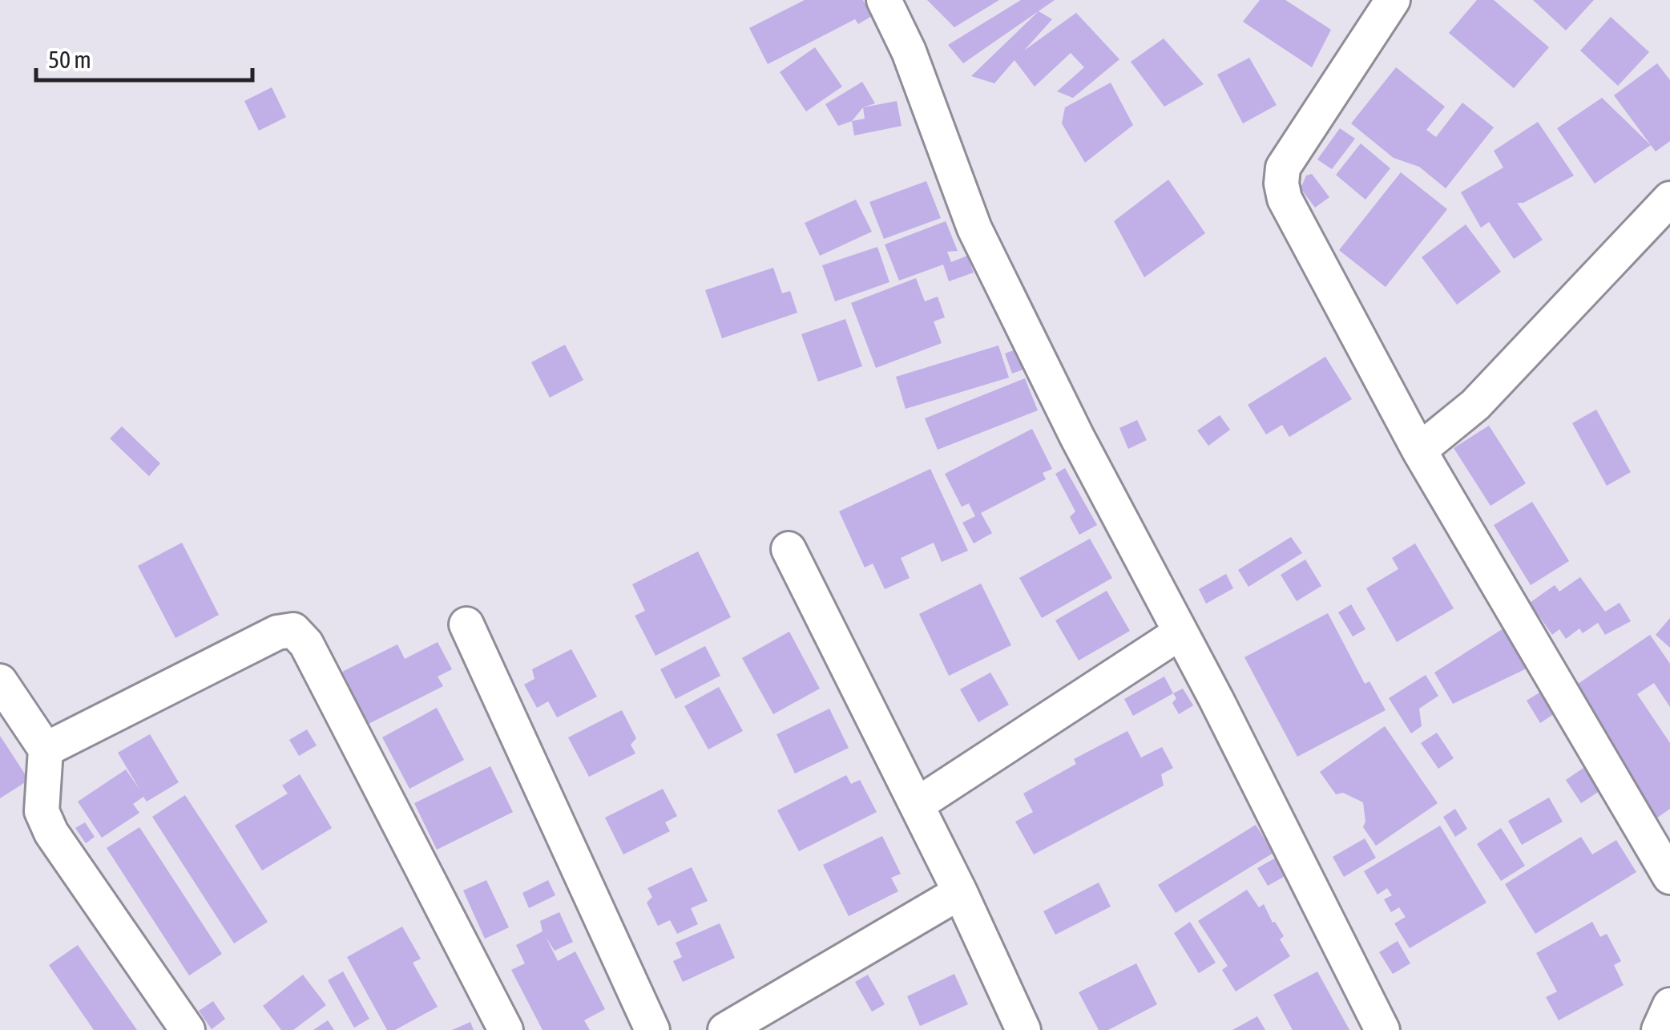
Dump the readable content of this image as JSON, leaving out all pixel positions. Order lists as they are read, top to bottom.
{
  "scale_bar": "50 m"
}
